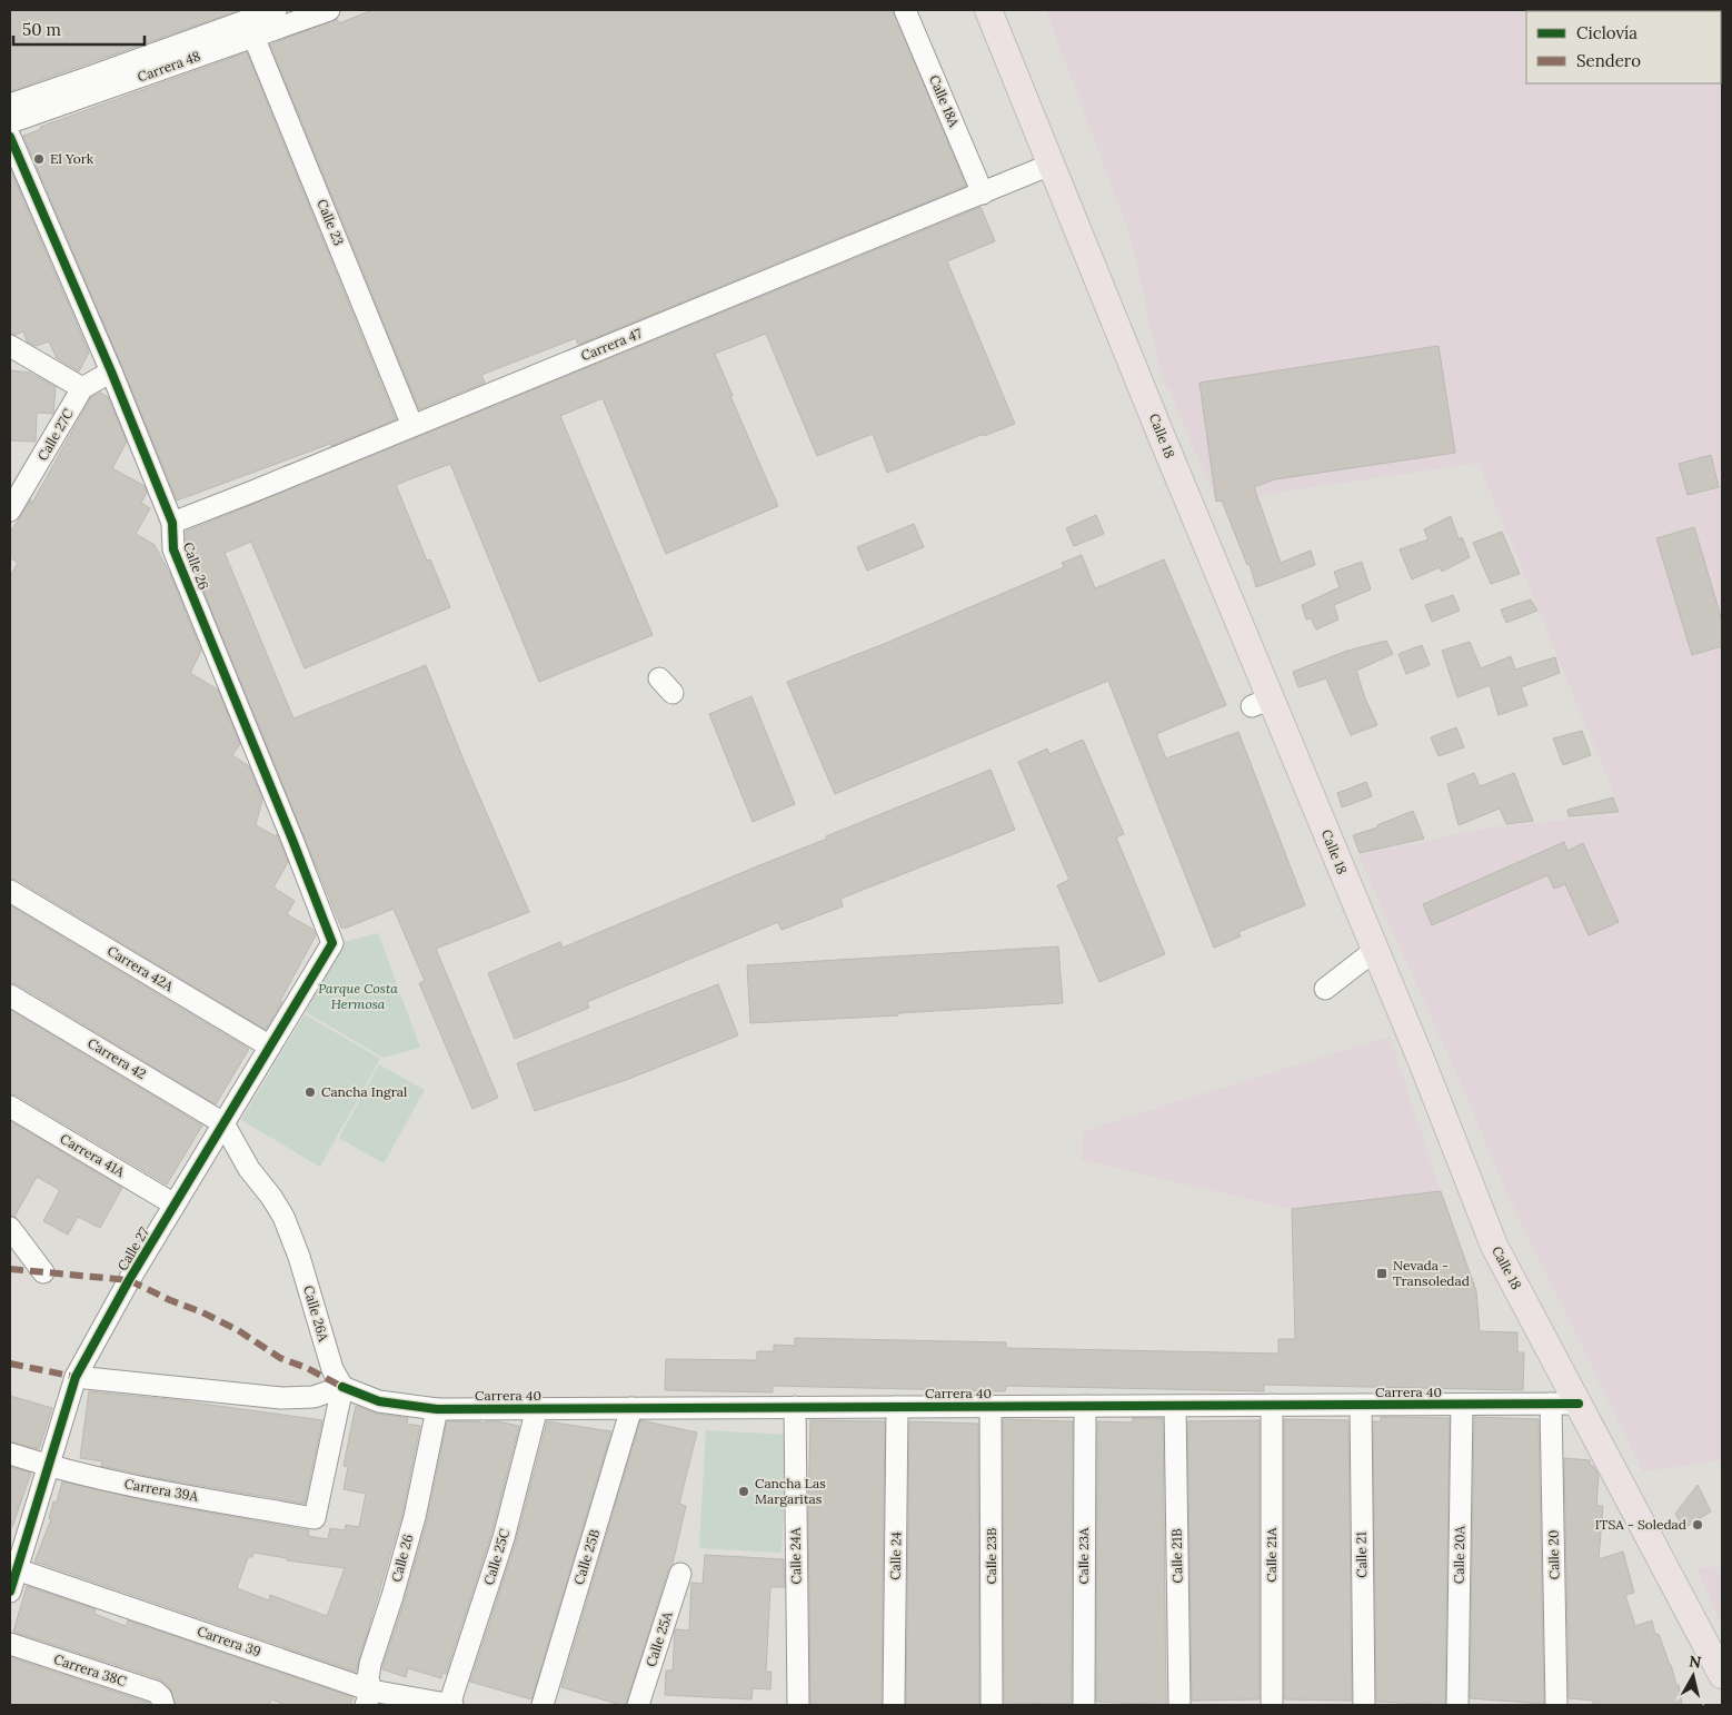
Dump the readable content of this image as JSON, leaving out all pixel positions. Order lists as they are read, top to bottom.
{
  "streets": {
    "main road": ["Calle 18"],
    "street": [
      "Carrera 48",
      "Calle 18A",
      "Calle 23",
      "Carrera 47",
      "Calle 27C",
      "Calle 26",
      "Carrera 42A",
      "Carrera 42",
      "Carrera 41A",
      "Calle 27",
      "Calle 26A",
      "Carrera 40",
      "Carrera 39A",
      "Calle 21A",
      "Calle 21",
      "Calle 20A",
      "Calle 20",
      "Calle 24A",
      "Calle 24",
      "Calle 23B",
      "Calle 23A",
      "Calle 21B",
      "Calle 25C",
      "Calle 25B",
      "Calle 25A",
      "Carrera 39",
      "Carrera 38C"
    ]
  },
  "crossings": [
    ["Carrera 48", "Calle 23"],
    ["Calle 18A", "Carrera 47"],
    ["Calle 23", "Carrera 47"],
    ["Carrera 47", "Calle 18"],
    ["Carrera 47", "Calle 26"],
    ["Calle 27C", "Calle 26"],
    ["Calle 18", "Carrera 40"],
    ["Calle 26", "Calle 27"],
    ["Calle 26", "Carrera 40"],
    ["Calle 26", "Carrera 39"],
    ["Carrera 42A", "Calle 27"],
    ["Carrera 42", "Calle 27"],
    ["Carrera 42", "Calle 26A"],
    ["Carrera 41A", "Calle 27"],
    ["Calle 27", "Calle 26A"],
    ["Calle 27", "Carrera 39A"],
    ["Calle 27", "Carrera 39"],
    ["Calle 26A", "Carrera 40"],
    ["Calle 26A", "Carrera 39A"],
    ["Carrera 40", "Carrera 39A"],
    ["Carrera 40", "Calle 21A"],
    ["Carrera 40", "Calle 21"],
    ["Carrera 40", "Calle 20A"],
    ["Carrera 40", "Calle 20"],
    ["Carrera 40", "Calle 24A"],
    ["Carrera 40", "Calle 24"],
    ["Carrera 40", "Calle 23B"],
    ["Carrera 40", "Calle 23A"],
    ["Carrera 40", "Calle 21B"],
    ["Carrera 40", "Calle 25C"],
    ["Carrera 40", "Calle 25B"],
    ["Calle 25C", "Carrera 39"]
  ],
  "parks": ["Parque Costa Hermosa"],
  "places": {
    "other": [
      "El York",
      "Cancha Ingral",
      "Cancha Las Margaritas",
      "ITSA - Soledad"
    ],
    "transit": ["Nevada - Transoledad"]
  },
  "legend": ["Ciclovía", "Sendero"],
  "scale_bar": "50 m",
  "north": "top"
}
